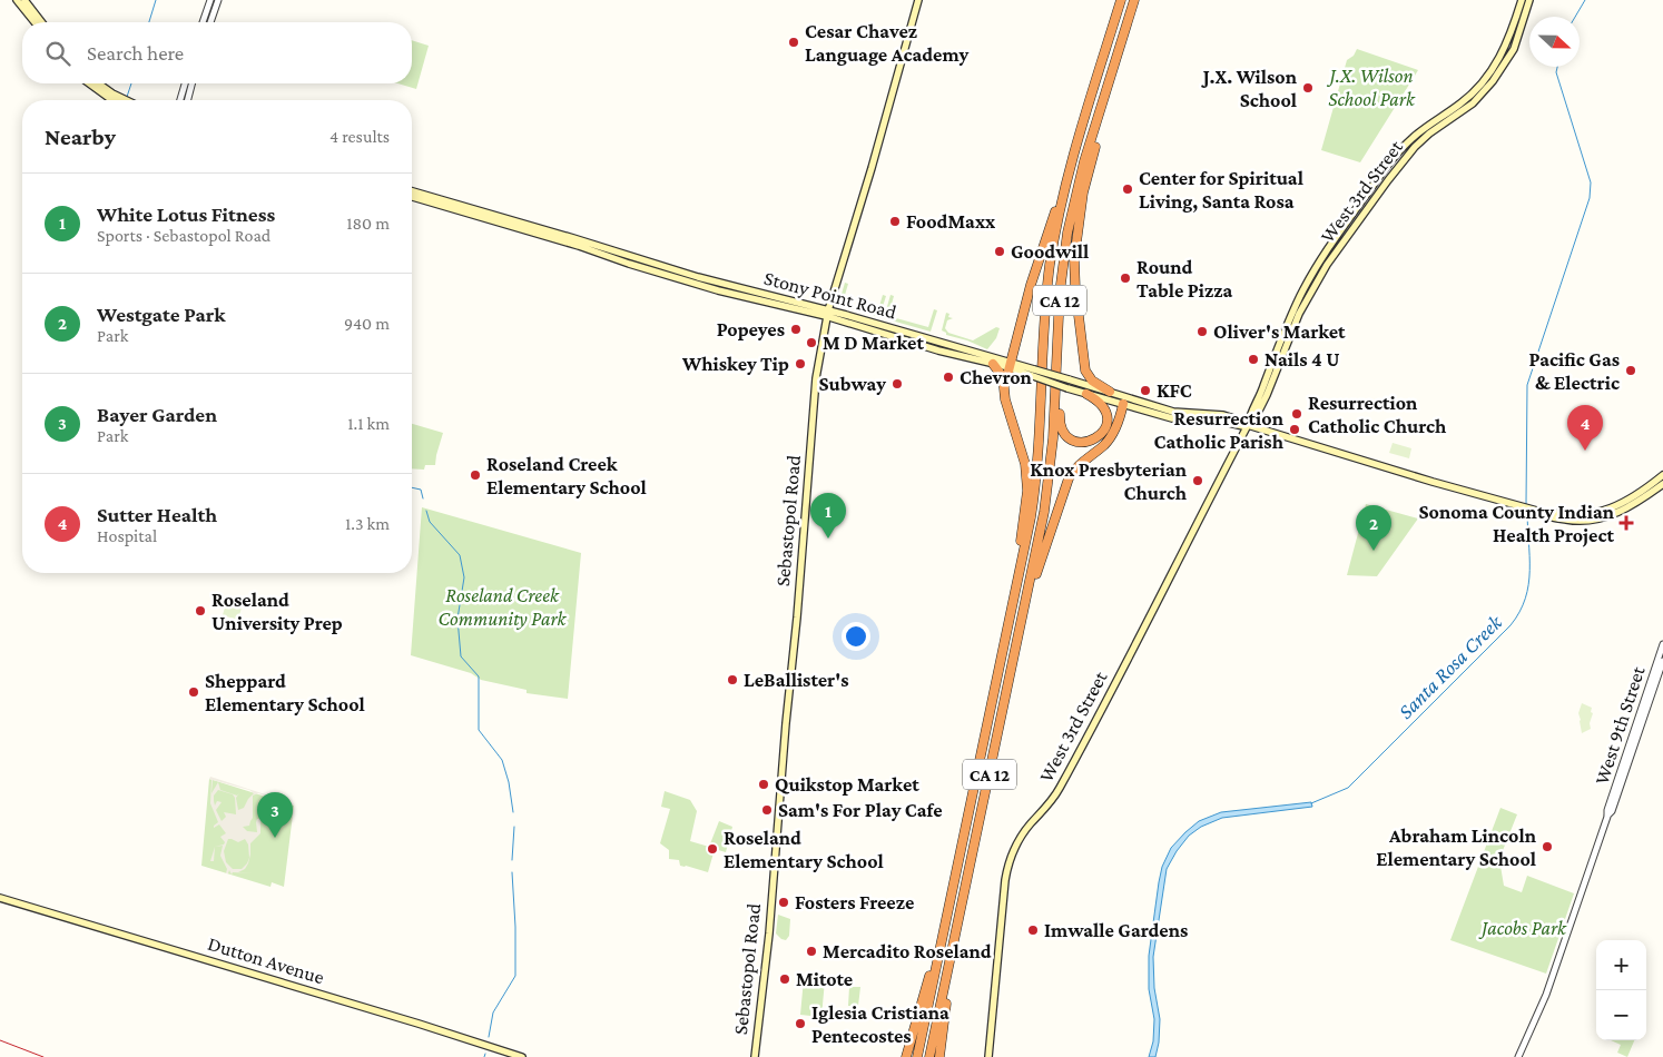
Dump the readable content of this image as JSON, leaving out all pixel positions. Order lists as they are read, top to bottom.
{
  "streets": {
    "highway": ["CA 12"],
    "main road": [
      "West 3rd Street",
      "Stony Point Road",
      "Sebastopol Road",
      "Dutton Avenue"
    ],
    "street": ["West 9th Street"]
  },
  "crossings": [
    ["West 3rd Street", "Stony Point Road"],
    ["Stony Point Road", "Sebastopol Road"]
  ],
  "water": ["Santa Rosa Creek"],
  "parks": ["J.X. Wilson School Park", "Roseland Creek Community Park", "Jacobs Park"],
  "places": {
    "other": [
      "Cesar Chavez Language Academy",
      "J.X. Wilson School",
      "Center for Spiritual Living, Santa Rosa",
      "FoodMaxx",
      "Goodwill",
      "Round Table Pizza",
      "Popeyes",
      "Oliver's Market",
      "M D Market",
      "Nails 4 U",
      "Whiskey Tip",
      "Pacific Gas & Electric",
      "Chevron",
      "Subway",
      "KFC",
      "Resurrection Catholic Church",
      "Resurrection Catholic Parish",
      "Roseland Creek Elementary School",
      "Knox Presbyterian Church",
      "Roseland University Prep",
      "LeBallister's",
      "Sheppard Elementary School",
      "Quikstop Market",
      "Sam's For Play Cafe",
      "Abraham Lincoln Elementary School",
      "Roseland Elementary School",
      "Fosters Freeze",
      "Imwalle Gardens",
      "Mercadito Roseland",
      "Mitote",
      "Iglesia Cristiana Pentecostes"
    ],
    "health": ["Sonoma County Indian Health Project"]
  },
  "north": "right",
  "page": {
    "search": "Search here",
    "heading": ["Nearby", "4 results"],
    "list": [
      {
        "mark": "1",
        "name": "White Lotus Fitness",
        "note": "Sports · Sebastopol Road",
        "value": "180 m"
      },
      {
        "mark": "2",
        "name": "Westgate Park",
        "note": "Park",
        "value": "940 m"
      },
      {
        "mark": "3",
        "name": "Bayer Garden",
        "note": "Park",
        "value": "1.1 km"
      },
      {
        "mark": "4",
        "name": "Sutter Health",
        "note": "Hospital",
        "value": "1.3 km"
      }
    ],
    "pins": [
      "4",
      "1",
      "2",
      "3"
    ],
    "map_buttons": ["+", "−"]
  }
}
